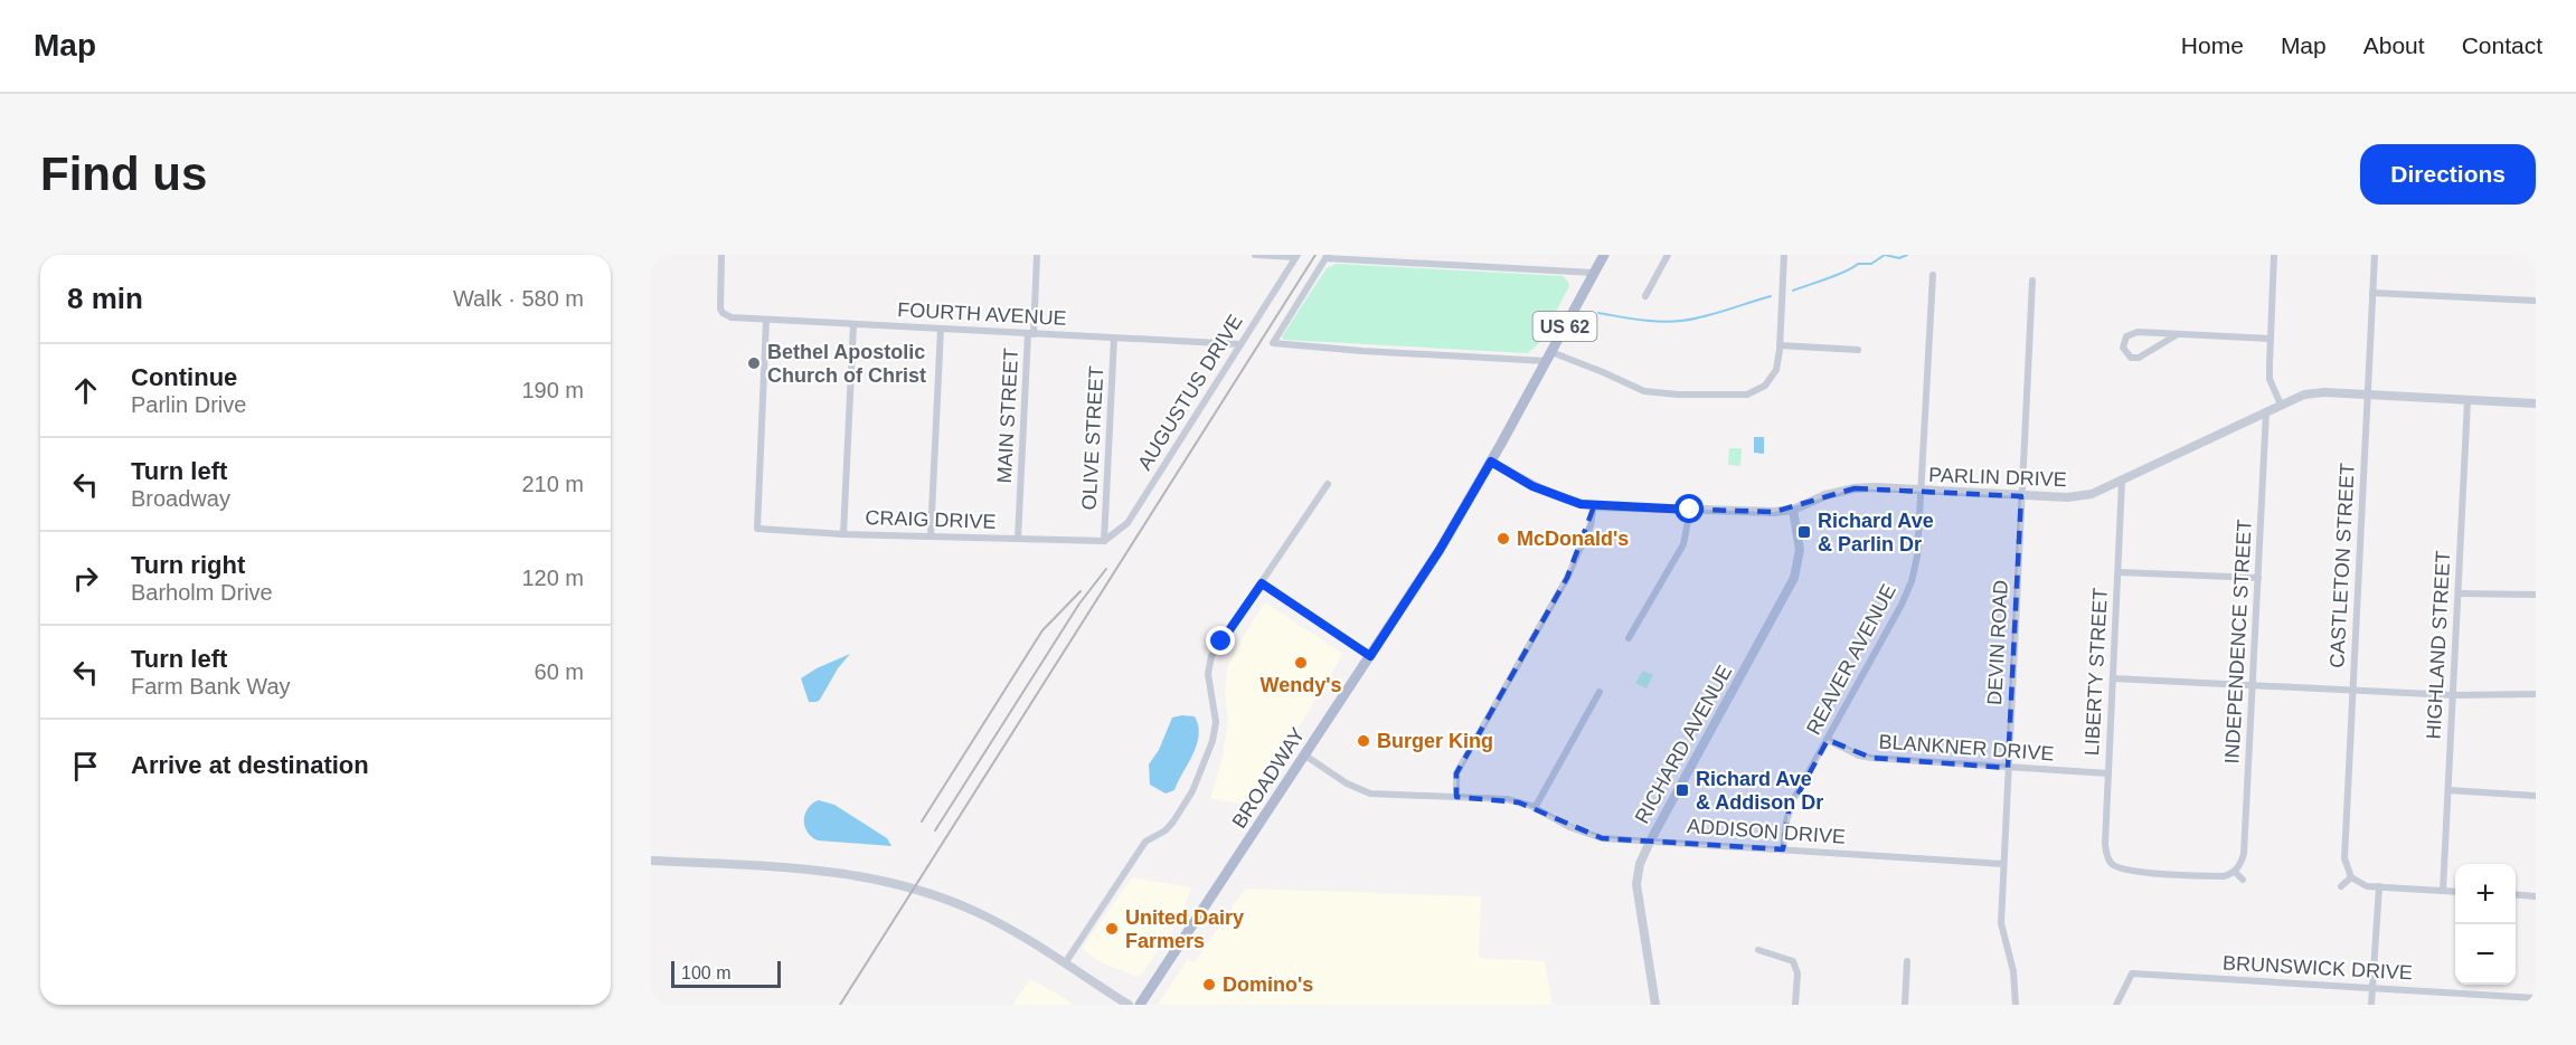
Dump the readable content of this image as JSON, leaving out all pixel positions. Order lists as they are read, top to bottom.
{
  "streets": {
    "main road": ["US 62", "BROADWAY"],
    "street": [
      "FOURTH AVENUE",
      "AUGUSTUS DRIVE",
      "MAIN STREET",
      "OLIVE STREET",
      "PARLIN DRIVE",
      "CRAIG DRIVE",
      "CASTLETON STREET",
      "INDEPENDENCE STREET",
      "DEVIN ROAD",
      "HIGHLAND STREET",
      "REAVER AVENUE",
      "LIBERTY STREET",
      "RICHARD AVENUE",
      "BLANKNER DRIVE",
      "ADDISON DRIVE",
      "BRUNSWICK DRIVE"
    ]
  },
  "crossings": [
    ["FOURTH AVENUE", "AUGUSTUS DRIVE"],
    ["FOURTH AVENUE", "MAIN STREET"],
    ["FOURTH AVENUE", "OLIVE STREET"],
    ["FOURTH AVENUE", "CRAIG DRIVE"],
    ["AUGUSTUS DRIVE", "OLIVE STREET"],
    ["AUGUSTUS DRIVE", "CRAIG DRIVE"],
    ["MAIN STREET", "CRAIG DRIVE"],
    ["OLIVE STREET", "CRAIG DRIVE"],
    ["PARLIN DRIVE", "CASTLETON STREET"],
    ["PARLIN DRIVE", "INDEPENDENCE STREET"],
    ["PARLIN DRIVE", "DEVIN ROAD"],
    ["PARLIN DRIVE", "HIGHLAND STREET"],
    ["PARLIN DRIVE", "REAVER AVENUE"],
    ["PARLIN DRIVE", "LIBERTY STREET"],
    ["PARLIN DRIVE", "RICHARD AVENUE"],
    ["PARLIN DRIVE", "BROADWAY"],
    ["INDEPENDENCE STREET", "LIBERTY STREET"],
    ["DEVIN ROAD", "BLANKNER DRIVE"],
    ["DEVIN ROAD", "ADDISON DRIVE"],
    ["REAVER AVENUE", "BLANKNER DRIVE"],
    ["REAVER AVENUE", "ADDISON DRIVE"],
    ["LIBERTY STREET", "BLANKNER DRIVE"],
    ["RICHARD AVENUE", "ADDISON DRIVE"],
    ["BROADWAY", "ADDISON DRIVE"]
  ],
  "places": {
    "other": [
      "Bethel Apostolic Church of Christ",
      "McDonald's",
      "Wendy's",
      "Burger King",
      "United Dairy Farmers",
      "Domino's"
    ],
    "transit": ["Richard Ave & Parlin Dr", "Richard Ave & Addison Dr"]
  },
  "scale_bar": "100 m",
  "page": {
    "header": "Map",
    "nav": [
      "Home",
      "Map",
      "About",
      "Contact"
    ],
    "buttons": "Directions",
    "title": "Find us",
    "heading": ["8 min", "Walk · 580 m"],
    "list": [
      ["Continue", "Parlin Drive", "190 m"],
      ["Turn left", "Broadway", "210 m"],
      ["Turn right", "Barholm Drive", "120 m"],
      ["Turn left", "Farm Bank Way", "60 m"],
      "Arrive at destination"
    ],
    "map_buttons": ["+", "−"],
    "scale": "100 m"
  }
}
